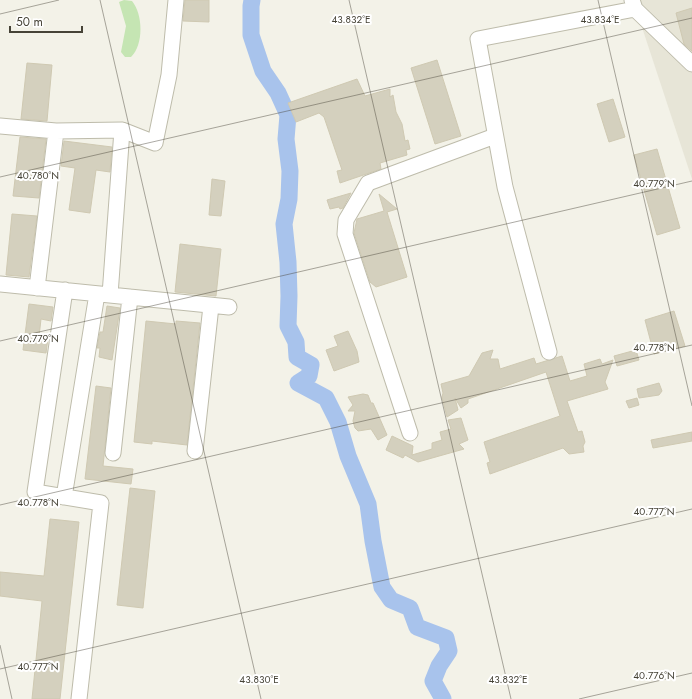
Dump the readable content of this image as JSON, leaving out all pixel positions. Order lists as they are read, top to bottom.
{
  "scale_bar": "50 m",
  "coordinates": [
    "43.832°E",
    "43.834°E",
    "40.780°N",
    "40.779°N",
    "40.778°N",
    "40.777°N",
    "40.776°N",
    "43.830°E"
  ]
}
